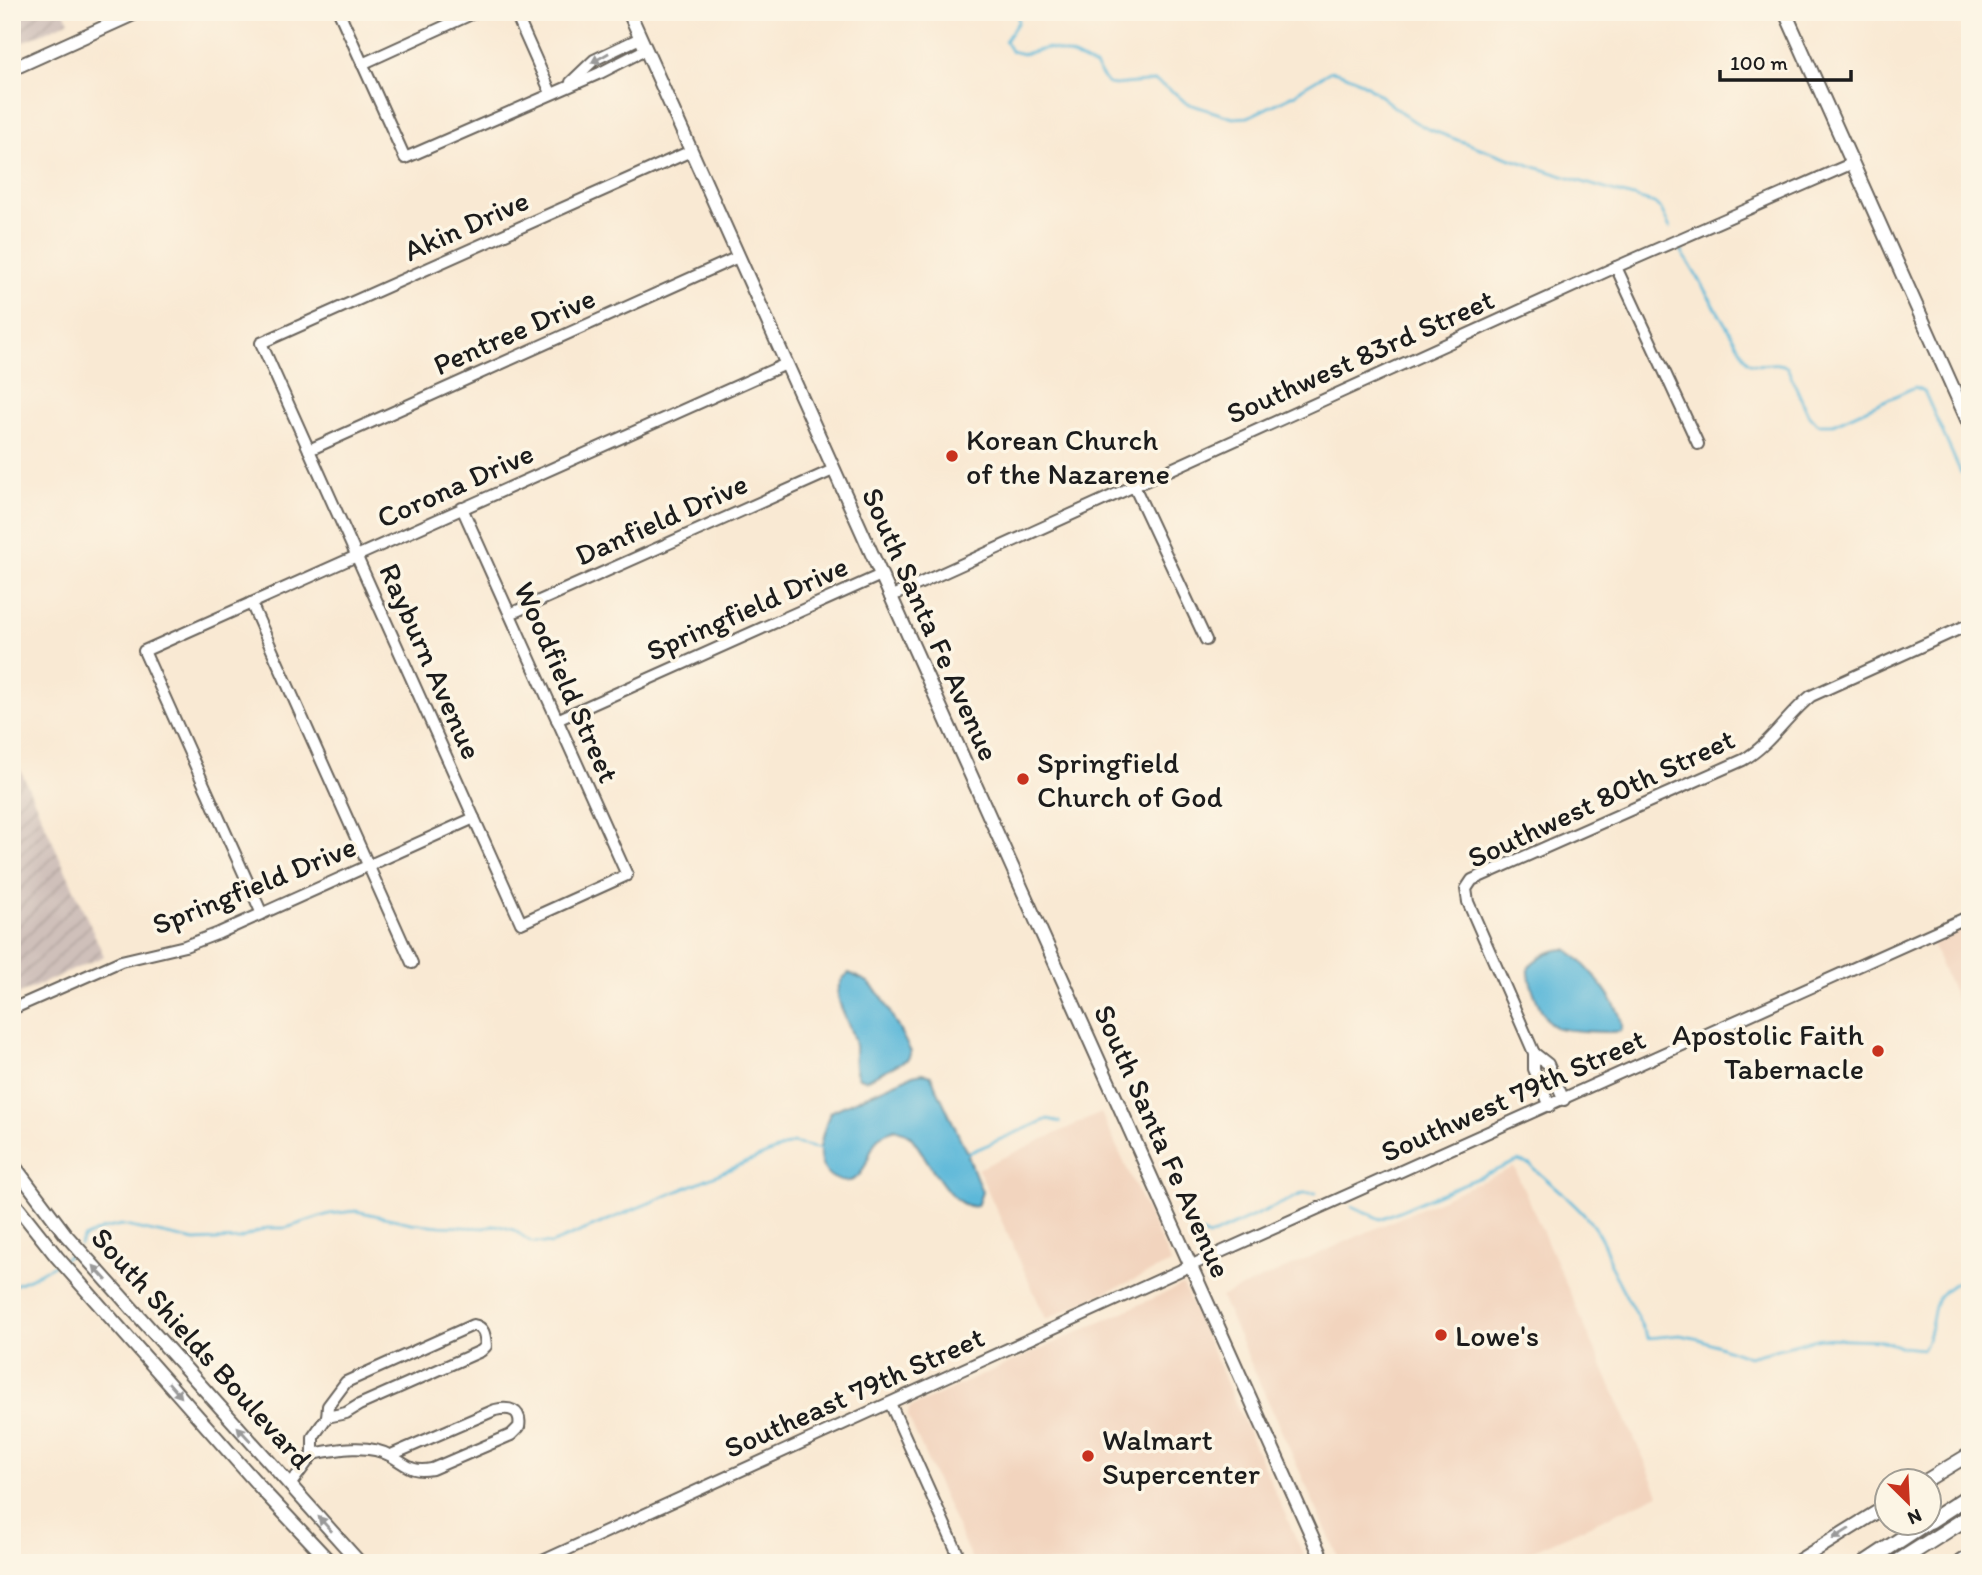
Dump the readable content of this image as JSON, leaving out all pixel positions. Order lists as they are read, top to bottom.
{
  "streets": {
    "main road": ["South Santa Fe Avenue", "South Shields Boulevard"],
    "street": [
      "Akin Drive",
      "Pentree Drive",
      "Southwest 83rd Street",
      "Corona Drive",
      "Danfield Drive",
      "Springfield Drive",
      "Rayburn Avenue",
      "Woodfield Street",
      "Southwest 80th Street",
      "Southwest 79th Street",
      "Southeast 79th Street"
    ]
  },
  "crossings": [
    ["Akin Drive", "South Santa Fe Avenue"],
    ["Akin Drive", "Rayburn Avenue"],
    ["Pentree Drive", "South Santa Fe Avenue"],
    ["Pentree Drive", "Rayburn Avenue"],
    ["Southwest 83rd Street", "South Santa Fe Avenue"],
    ["Corona Drive", "Springfield Drive"],
    ["Corona Drive", "South Santa Fe Avenue"],
    ["Corona Drive", "Rayburn Avenue"],
    ["Corona Drive", "Woodfield Street"],
    ["Danfield Drive", "South Santa Fe Avenue"],
    ["Danfield Drive", "Woodfield Street"],
    ["Springfield Drive", "South Santa Fe Avenue"],
    ["Springfield Drive", "Rayburn Avenue"],
    ["Springfield Drive", "Woodfield Street"],
    ["South Santa Fe Avenue", "Southwest 79th Street"],
    ["South Santa Fe Avenue", "Southeast 79th Street"],
    ["Rayburn Avenue", "Woodfield Street"],
    ["Southwest 79th Street", "Southeast 79th Street"]
  ],
  "places": [
    "Korean Church of the Nazarene",
    "Springfield Church of God",
    "Apostolic Faith Tabernacle",
    "Lowe's",
    "Walmart Supercenter"
  ],
  "scale_bar": "100 m",
  "north": "bottom right"
}
